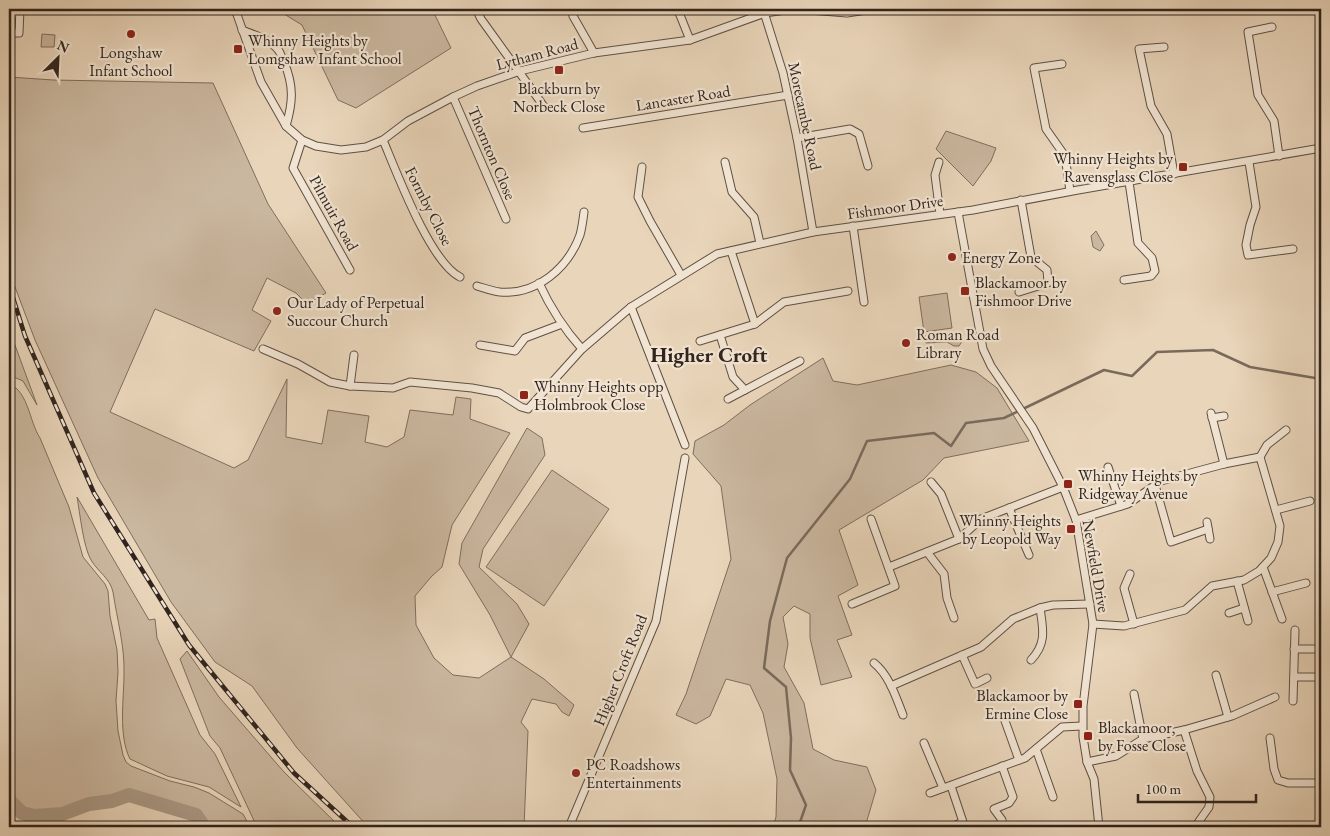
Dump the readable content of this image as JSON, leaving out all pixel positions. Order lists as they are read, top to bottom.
{
  "streets": {
    "street": [
      "Lytham Road",
      "Lancaster Road",
      "Morecambe Road",
      "Thornton Close",
      "Formby Close",
      "Fishmoor Drive",
      "Pilmuir Road",
      "Newfield Drive",
      "Higher Croft Road"
    ]
  },
  "crossings": [
    ["Lytham Road", "Morecambe Road"],
    ["Lytham Road", "Thornton Close"],
    ["Lytham Road", "Formby Close"],
    ["Lytham Road", "Pilmuir Road"],
    ["Lancaster Road", "Morecambe Road"],
    ["Morecambe Road", "Fishmoor Drive"],
    ["Fishmoor Drive", "Newfield Drive"]
  ],
  "districts": ["Higher Croft"],
  "places": {
    "other": [
      "Longshaw Infant School",
      "Energy Zone",
      "Our Lady of Perpetual Succour Church",
      "Roman Road Library",
      "PC Roadshows Entertainments"
    ],
    "transit": [
      "Whinny Heights by Lomgshaw Infant School",
      "Blackburn by Norbeck Close",
      "Whinny Heights by Ravensglass Close",
      "Blackamoor by Fishmoor Drive",
      "Whinny Heights opp Holmbrook Close",
      "Whinny Heights by Ridgeway Avenue",
      "Whinny Heights by Leopold Way",
      "Blackamoor by Ermine Close",
      "Blackamoor, by Fosse Close"
    ]
  },
  "scale_bar": "100 m",
  "north": "top right"
}
